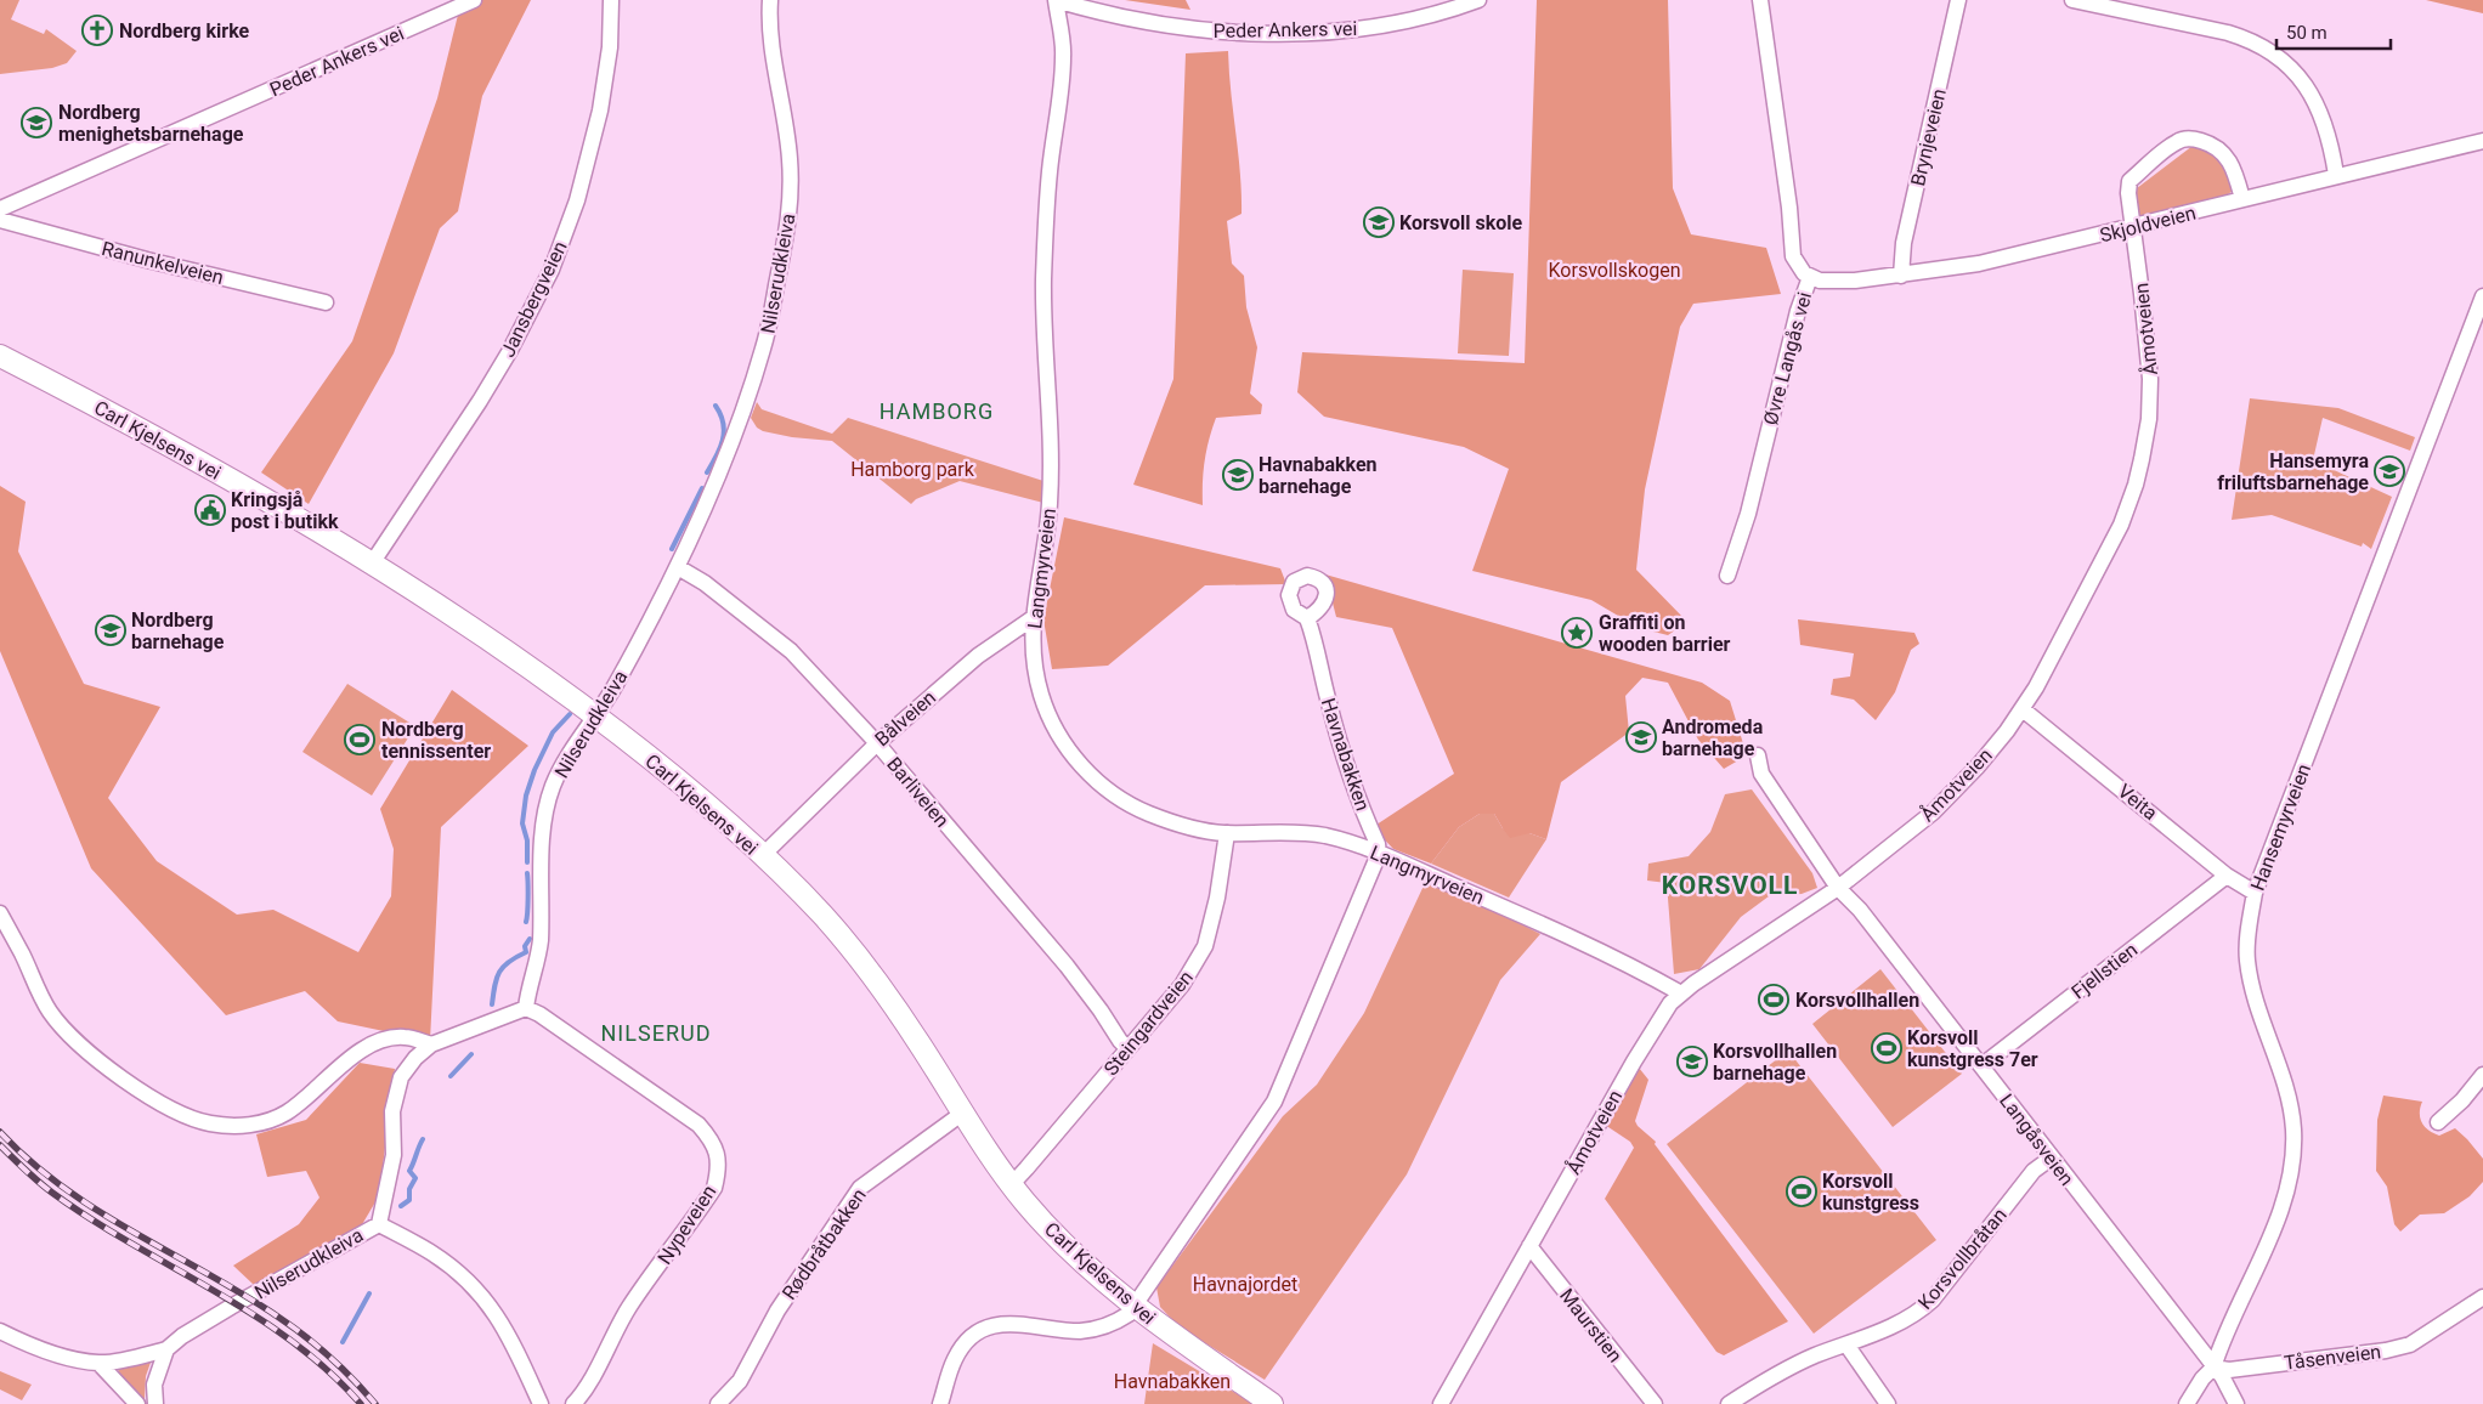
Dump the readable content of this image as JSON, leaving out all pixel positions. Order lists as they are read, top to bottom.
{
  "streets": {
    "main road": ["Carl Kjelsens vei"],
    "street": [
      "Peder Ankers vei",
      "Brynjeveien",
      "Skjoldveien",
      "Ranunkelveien",
      "Nilserudkleiva",
      "Jansbergveien",
      "Åmotveien",
      "Øvre Langås vei",
      "Langmyrveien",
      "Bålveien",
      "Havnabakken",
      "Barliveien",
      "Veita",
      "Hansemyrveien",
      "Fjellstien",
      "Steingardveien",
      "Langåsveien",
      "Nypeveien",
      "Rødbråtbakken",
      "Korsvollbråtan",
      "Maurstien",
      "Tåsenveien"
    ]
  },
  "crossings": [
    ["Peder Ankers vei", "Langmyrveien"],
    ["Brynjeveien", "Skjoldveien"],
    ["Skjoldveien", "Åmotveien"],
    ["Skjoldveien", "Øvre Langås vei"],
    ["Nilserudkleiva", "Carl Kjelsens vei"],
    ["Nilserudkleiva", "Barliveien"],
    ["Nilserudkleiva", "Nypeveien"],
    ["Jansbergveien", "Carl Kjelsens vei"],
    ["Åmotveien", "Langmyrveien"],
    ["Åmotveien", "Veita"],
    ["Åmotveien", "Langåsveien"],
    ["Åmotveien", "Maurstien"],
    ["Carl Kjelsens vei", "Bålveien"],
    ["Carl Kjelsens vei", "Steingardveien"],
    ["Carl Kjelsens vei", "Rødbråtbakken"],
    ["Langmyrveien", "Bålveien"],
    ["Langmyrveien", "Havnabakken"],
    ["Langmyrveien", "Steingardveien"],
    ["Bålveien", "Barliveien"],
    ["Barliveien", "Steingardveien"],
    ["Veita", "Hansemyrveien"],
    ["Veita", "Fjellstien"],
    ["Hansemyrveien", "Langåsveien"],
    ["Hansemyrveien", "Tåsenveien"],
    ["Fjellstien", "Langåsveien"],
    ["Langåsveien", "Korsvollbråtan"],
    ["Langåsveien", "Tåsenveien"]
  ],
  "districts": ["HAMBORG", "KORSVOLL", "NILSERUD"],
  "parks": [
    "Korsvollskogen",
    "Hamborg park",
    "Havnajordet",
    "Havnabakken"
  ],
  "places": {
    "church": ["Nordberg kirke"],
    "school or university": [
      "Nordberg menighetsbarnehage",
      "Korsvoll skole",
      "Hansemyra friluftsbarnehage",
      "Havnabakken barnehage",
      "Nordberg barnehage",
      "Andromeda barnehage",
      "Korsvollhallen barnehage"
    ],
    "public building": ["Kringsjå post i butikk"],
    "place": ["Graffiti on wooden barrier"],
    "sports": [
      "Nordberg tennissenter",
      "Korsvollhallen",
      "Korsvoll kunstgress 7er",
      "Korsvoll kunstgress"
    ]
  },
  "scale_bar": "50 m"
}
